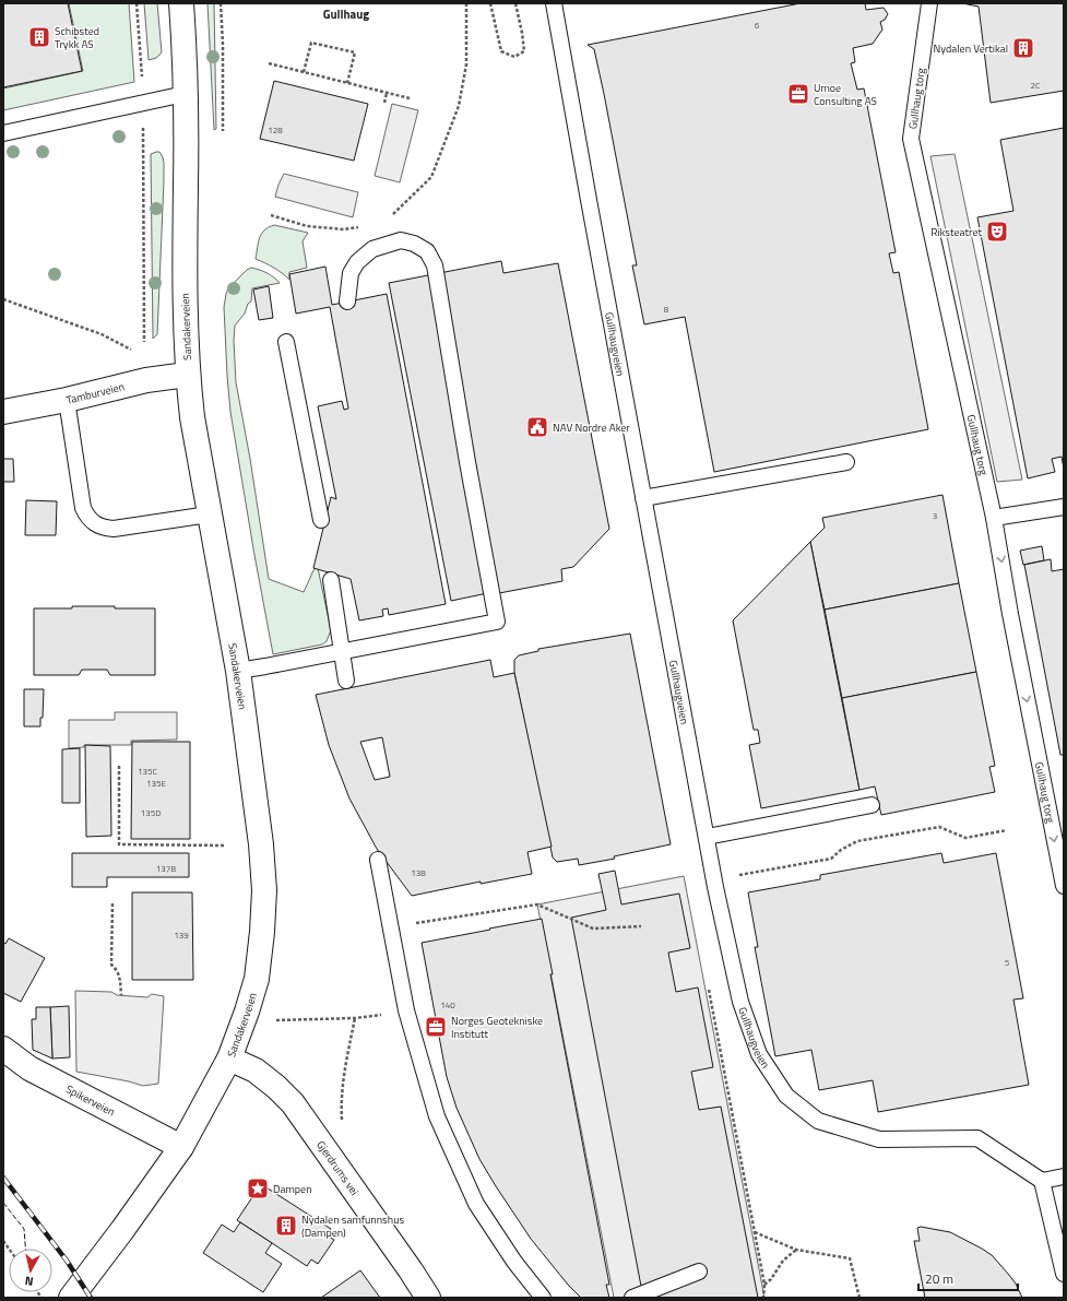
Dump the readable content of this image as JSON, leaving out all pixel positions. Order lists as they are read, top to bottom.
{
  "streets": {
    "street": [
      "Sandakerveien",
      "Tamburveien",
      "Spikerveien",
      "Gjerdrums vei"
    ],
    "lane": ["Gullhaug torg", "Gullhaugveien"]
  },
  "crossings": [
    ["Sandakerveien", "Tamburveien"],
    ["Sandakerveien", "Spikerveien"],
    ["Sandakerveien", "Gjerdrums vei"]
  ],
  "one_way": ["Gullhaug torg"],
  "districts": ["Gullhaug"],
  "places": {
    "building": ["Schibsted Trykk AS", "Nydalen Vertikal", "Nydalen samfunnshus (Dampen)"],
    "office": ["Umoe Consulting AS", "Norges Geotekniske Institutt"],
    "theatre": ["Riksteatret"],
    "public building": ["NAV Nordre Aker"],
    "place": ["Dampen"]
  },
  "house_numbers": [
    "6",
    "2C",
    "128",
    "8",
    "3",
    "135C",
    "135E",
    "135D",
    "137B",
    "138",
    "139",
    "5",
    "140"
  ],
  "scale_bar": "20 m",
  "north": "bottom"
}
